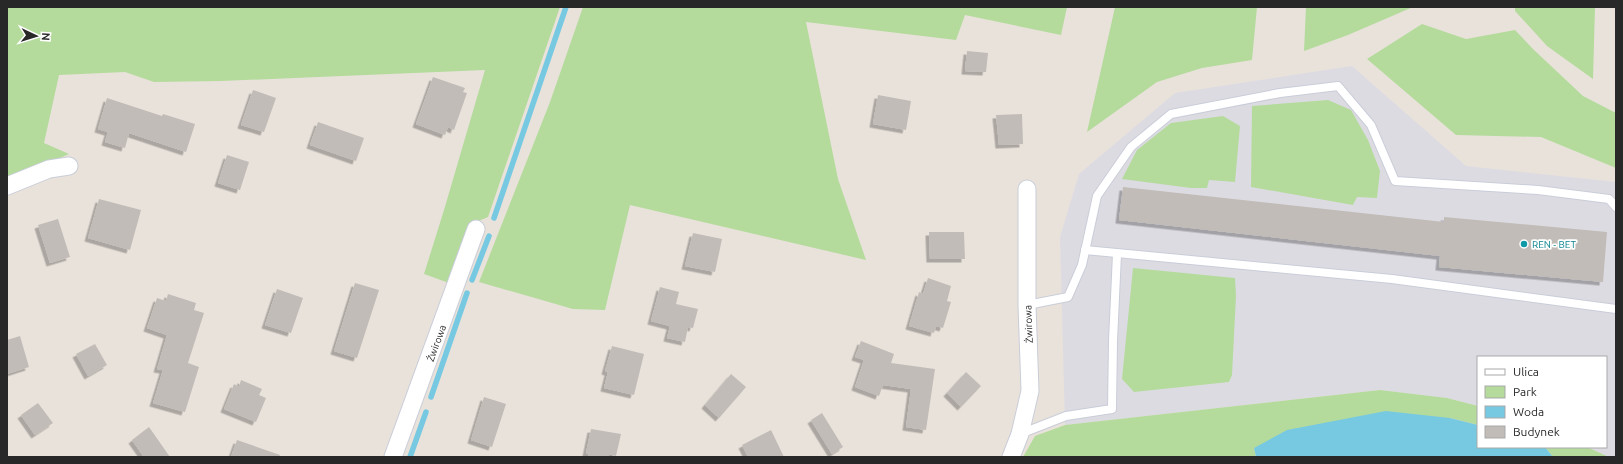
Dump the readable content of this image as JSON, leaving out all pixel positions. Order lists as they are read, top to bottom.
{
  "streets": {
    "street": ["Żwirowa"]
  },
  "places": ["REN - BET"],
  "legend": [
    "Ulica",
    "Park",
    "Woda",
    "Budynek"
  ],
  "north": "right"
}
